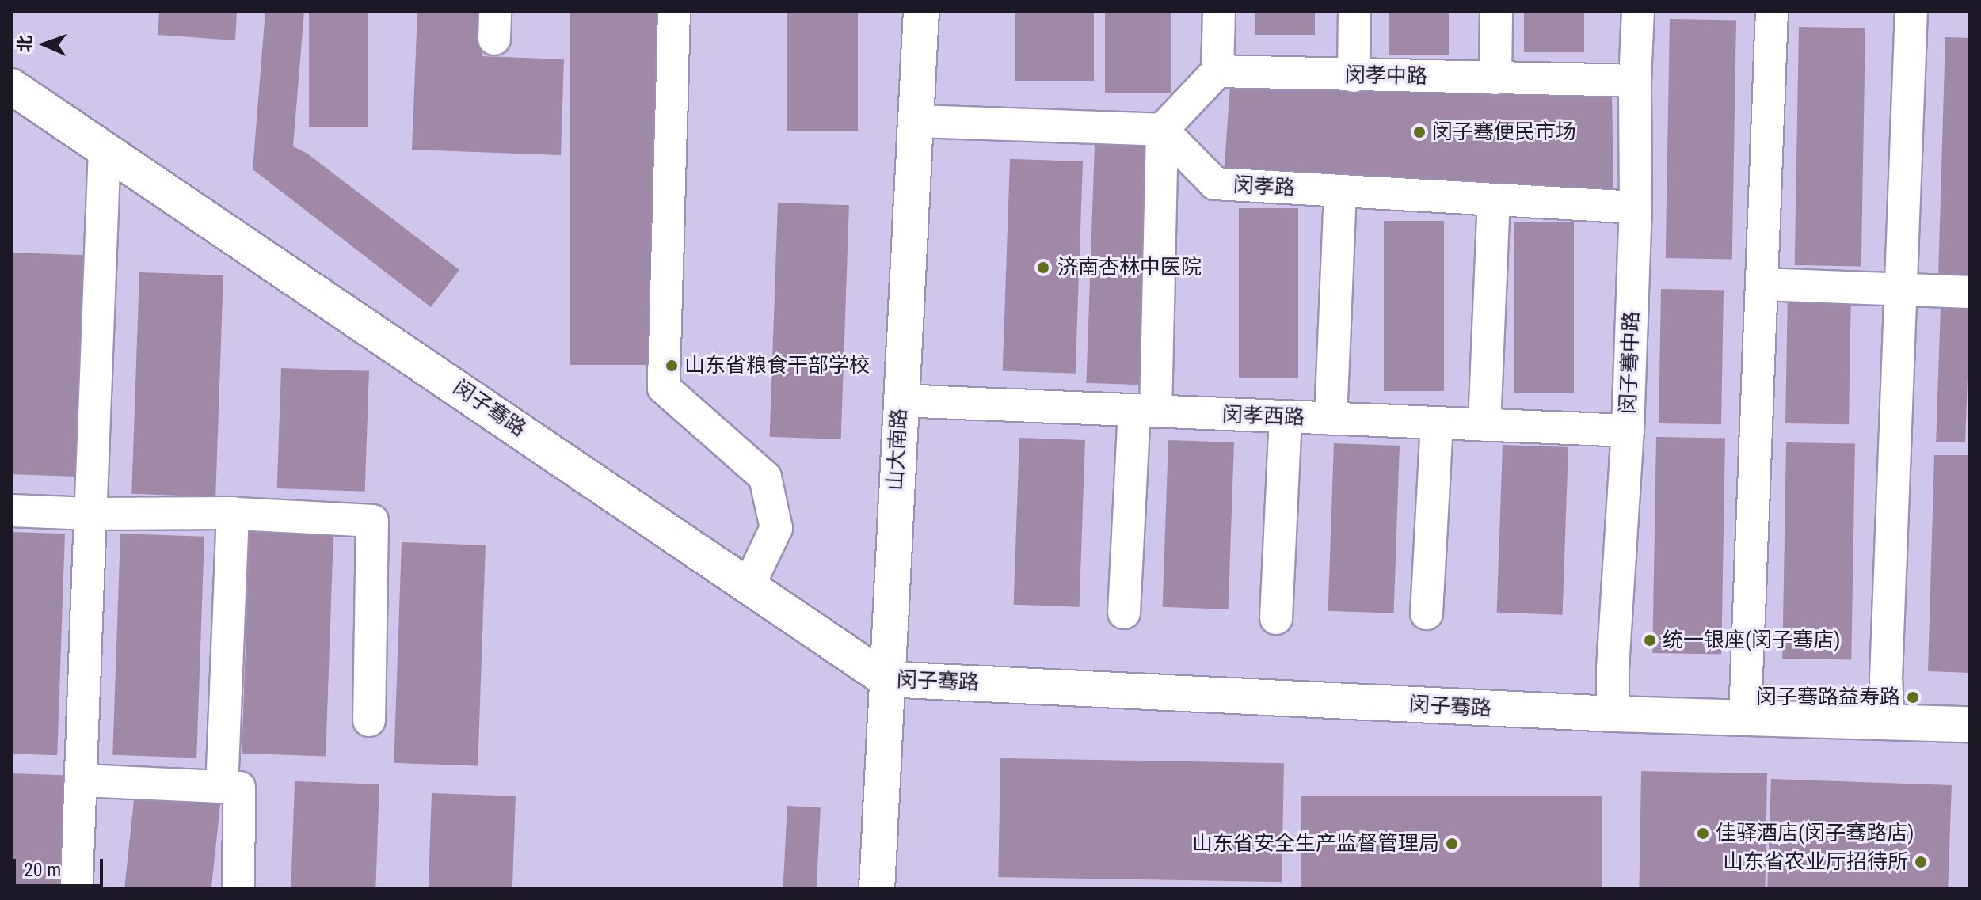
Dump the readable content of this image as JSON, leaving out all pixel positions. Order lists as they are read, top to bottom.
{
  "streets": {
    "street": [
      "闵孝中路",
      "闵孝路",
      "闵子骞中路",
      "闵子骞路",
      "闵孝西路",
      "山大南路"
    ]
  },
  "crossings": [
    ["闵孝中路", "闵子骞中路"],
    ["闵孝路", "闵子骞中路"],
    ["闵子骞中路", "闵子骞路"],
    ["闵子骞中路", "闵孝西路"],
    ["闵子骞路", "山大南路"],
    ["闵孝西路", "山大南路"]
  ],
  "places": [
    "闵子骞便民市场",
    "济南杏林中医院",
    "山东省粮食干部学校",
    "统一银座(闵子骞店)",
    "闵子骞路益寿路",
    "佳驿酒店(闵子骞路店)",
    "山东省安全生产监督管理局",
    "山东省农业厅招待所"
  ],
  "scale_bar": "20 m",
  "north": "left"
}
